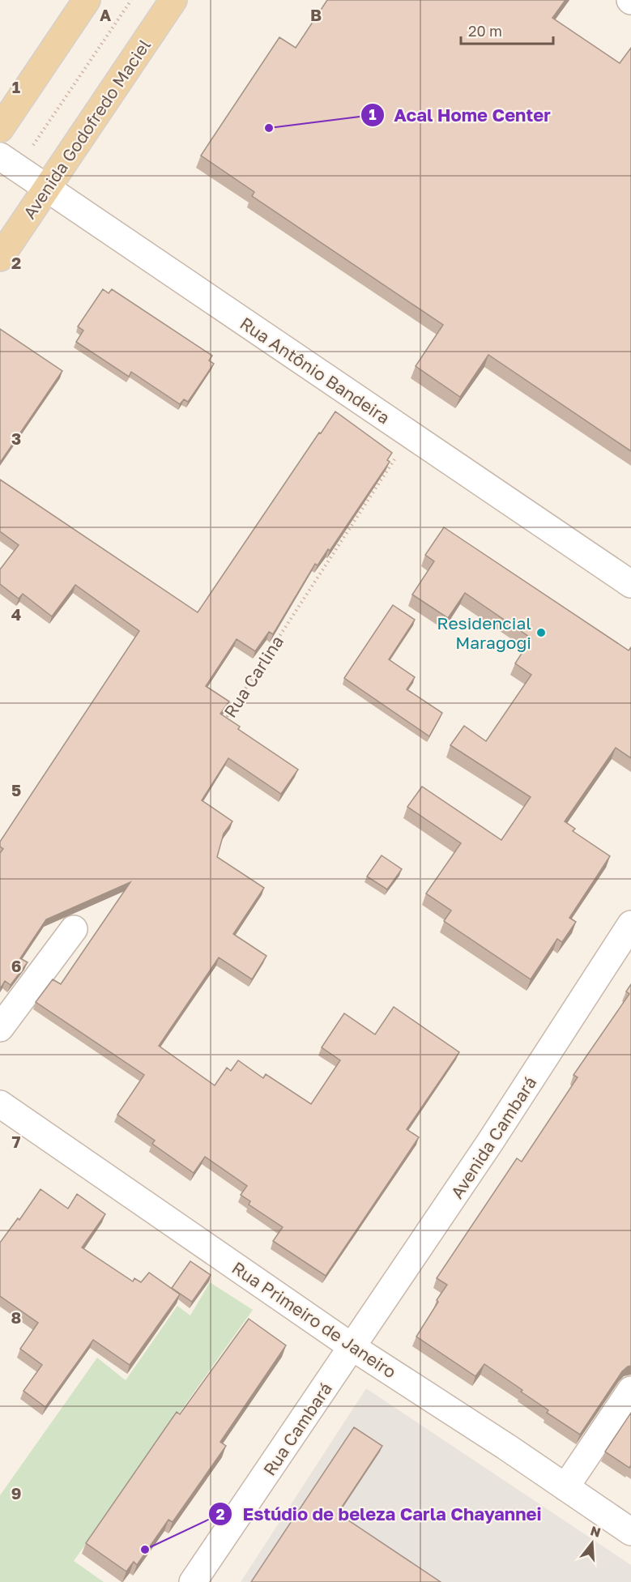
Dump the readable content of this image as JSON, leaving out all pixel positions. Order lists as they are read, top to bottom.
{
  "streets": {
    "main road": ["Avenida Godofredo Maciel"],
    "street": [
      "Rua Antônio Bandeira",
      "Avenida Cambará",
      "Rua Primeiro de Janeiro",
      "Rua Cambará"
    ],
    "path": ["Rua Carlina"]
  },
  "crossings": [
    ["Avenida Godofredo Maciel", "Rua Antônio Bandeira"],
    ["Rua Antônio Bandeira", "Rua Carlina"],
    ["Avenida Cambará", "Rua Primeiro de Janeiro"],
    ["Avenida Cambará", "Rua Cambará"],
    ["Rua Primeiro de Janeiro", "Rua Cambará"]
  ],
  "places": ["Acal Home Center", "Residencial Maragogi", "Estúdio de beleza Carla Chayannei"],
  "scale_bar": "20 m",
  "north": "top",
  "grid": {
    "columns": ["A", "B"],
    "rows": [
      "1",
      "2",
      "3",
      "4",
      "5",
      "6",
      "7",
      "8",
      "9"
    ]
  }
}
